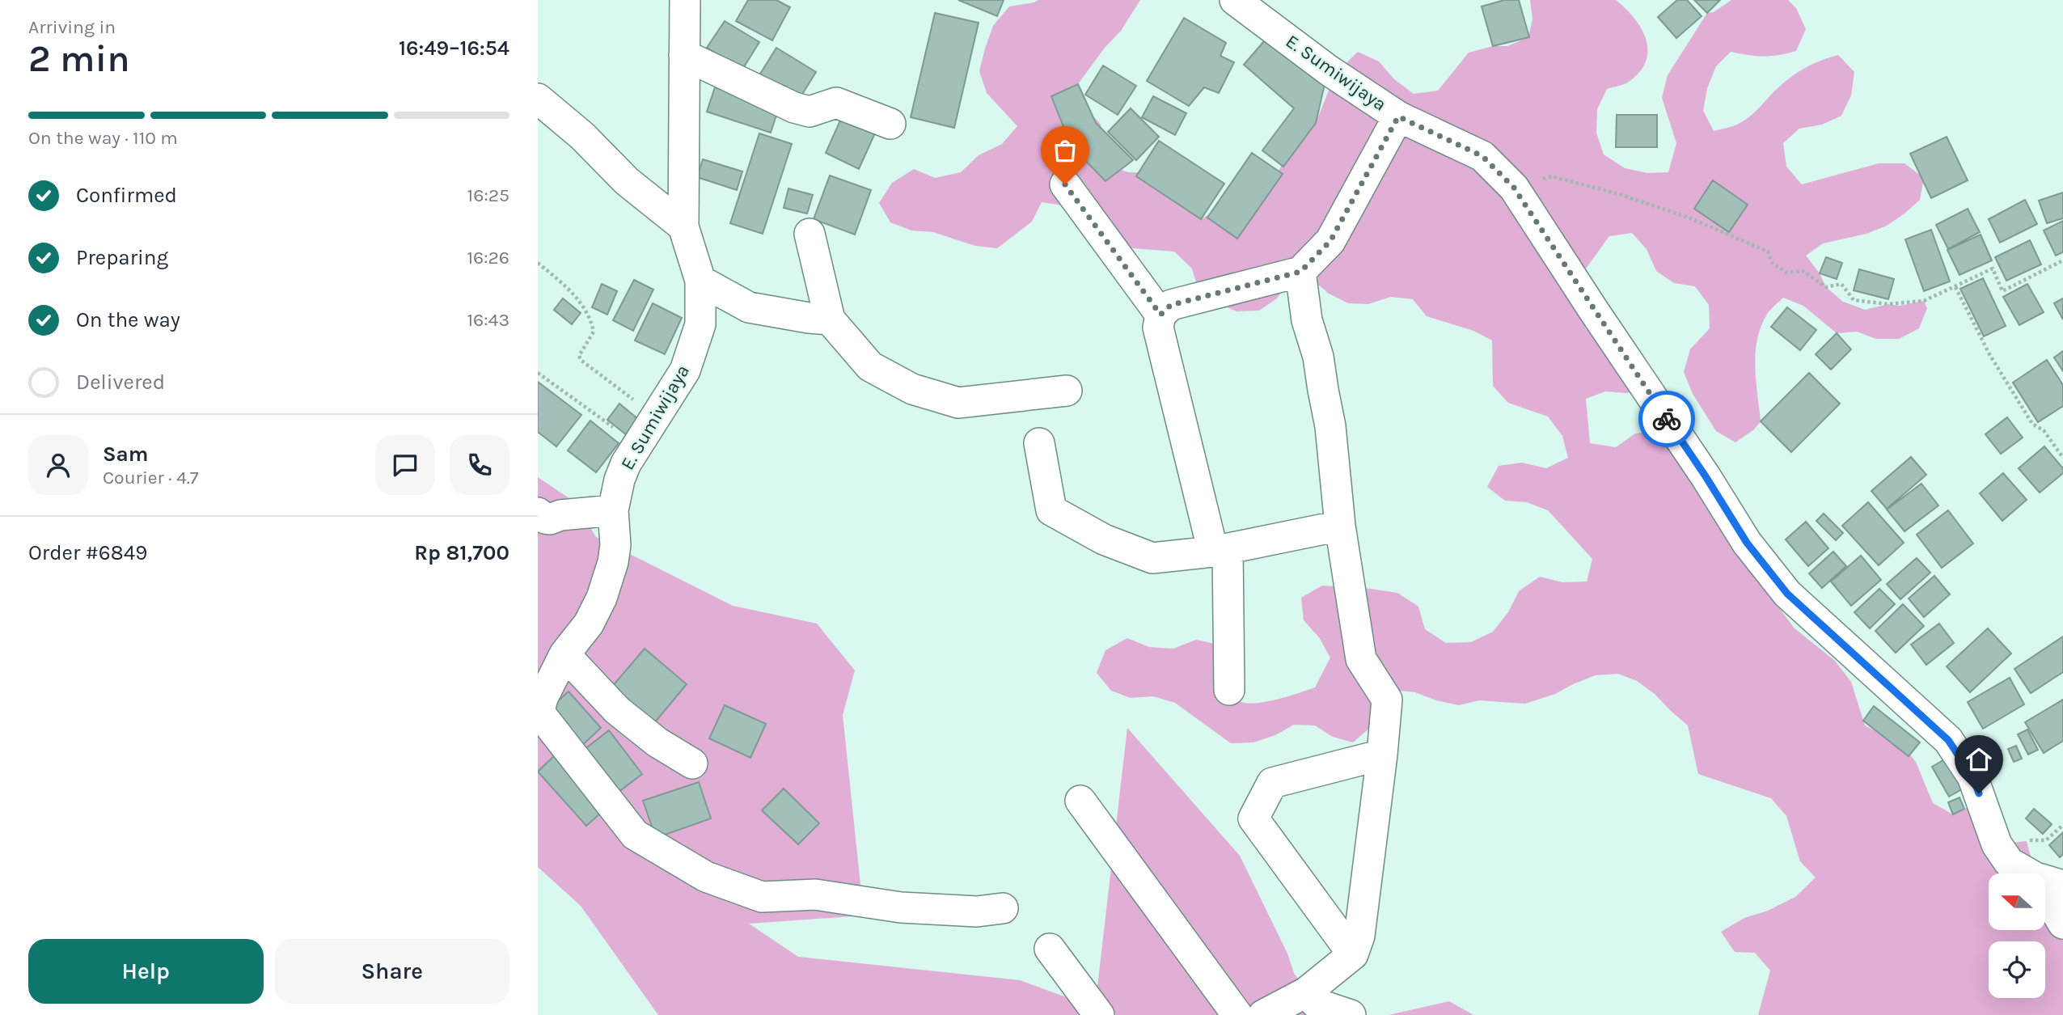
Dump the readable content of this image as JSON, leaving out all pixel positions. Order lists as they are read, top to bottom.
{
  "streets": {
    "street": ["E. Sumiwijaya"]
  },
  "north": "left",
  "page": {
    "heading": ["2 min", "Arriving in", "16:49–16:54"],
    "panel": [
      "Sam",
      "Courier · 4.7",
      "Order #6849",
      "Rp 81,700"
    ],
    "bar": "On the way · 110 m",
    "list": [
      ["Confirmed", "16:25"],
      ["Preparing", "16:26"],
      ["On the way", "16:43"],
      "Delivered"
    ],
    "buttons": ["Help", "Share"]
  }
}
